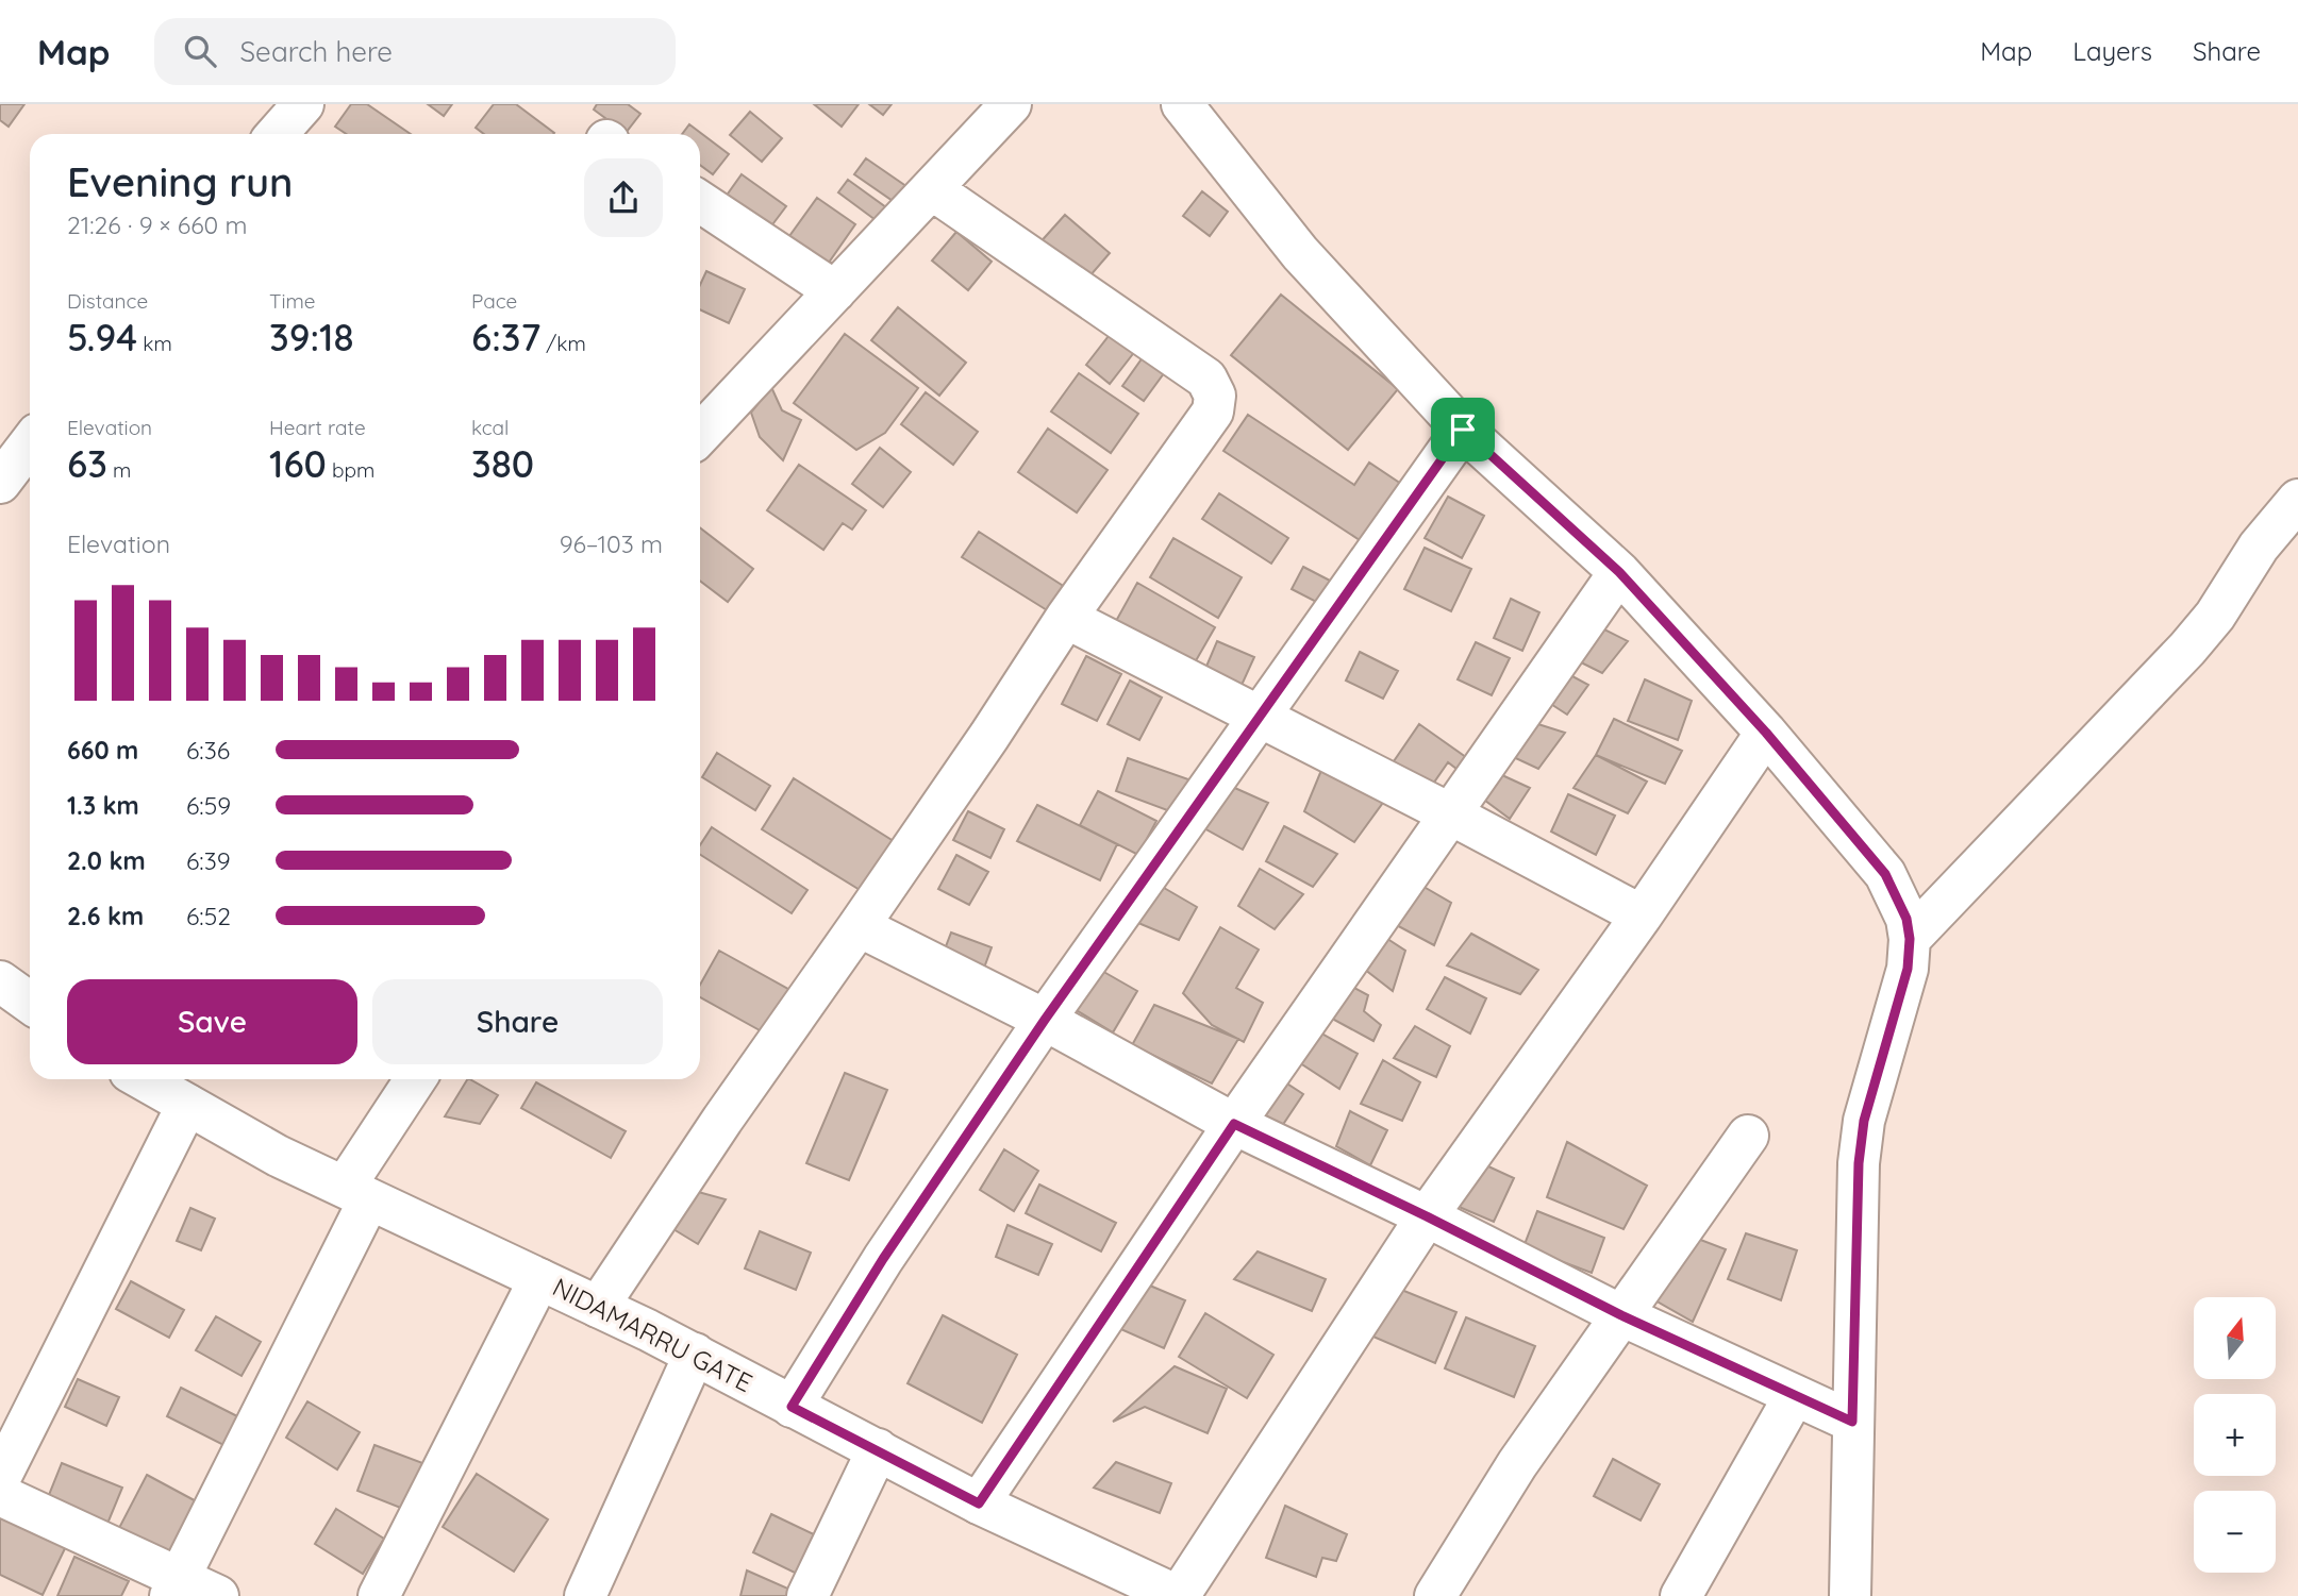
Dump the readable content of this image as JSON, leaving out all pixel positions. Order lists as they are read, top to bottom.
{
  "streets": {
    "street": ["NIDAMARRU GATE"]
  },
  "north": "top",
  "page": {
    "header": "Map",
    "search": "Search here",
    "nav": ["Map", "Layers", "Share"],
    "heading": ["Evening run", "21:26 · 9 × 660 m"],
    "stats": [
      ["Distance", "5.94 km"],
      ["Time", "39:18"],
      ["Pace", "6:37 /km"],
      ["Elevation", "63 m"],
      ["Heart rate", "160 bpm"],
      ["kcal", "380"]
    ],
    "chart": ["Elevation", "96–103 m"],
    "list": [
      {
        "name": "660 m",
        "note": "6:36"
      },
      {
        "name": "1.3 km",
        "note": "6:59"
      },
      {
        "name": "2.0 km",
        "note": "6:39"
      },
      {
        "name": "2.6 km",
        "note": "6:52"
      }
    ],
    "buttons": ["Save", "Share"],
    "map_buttons": ["+", "−"]
  }
}
